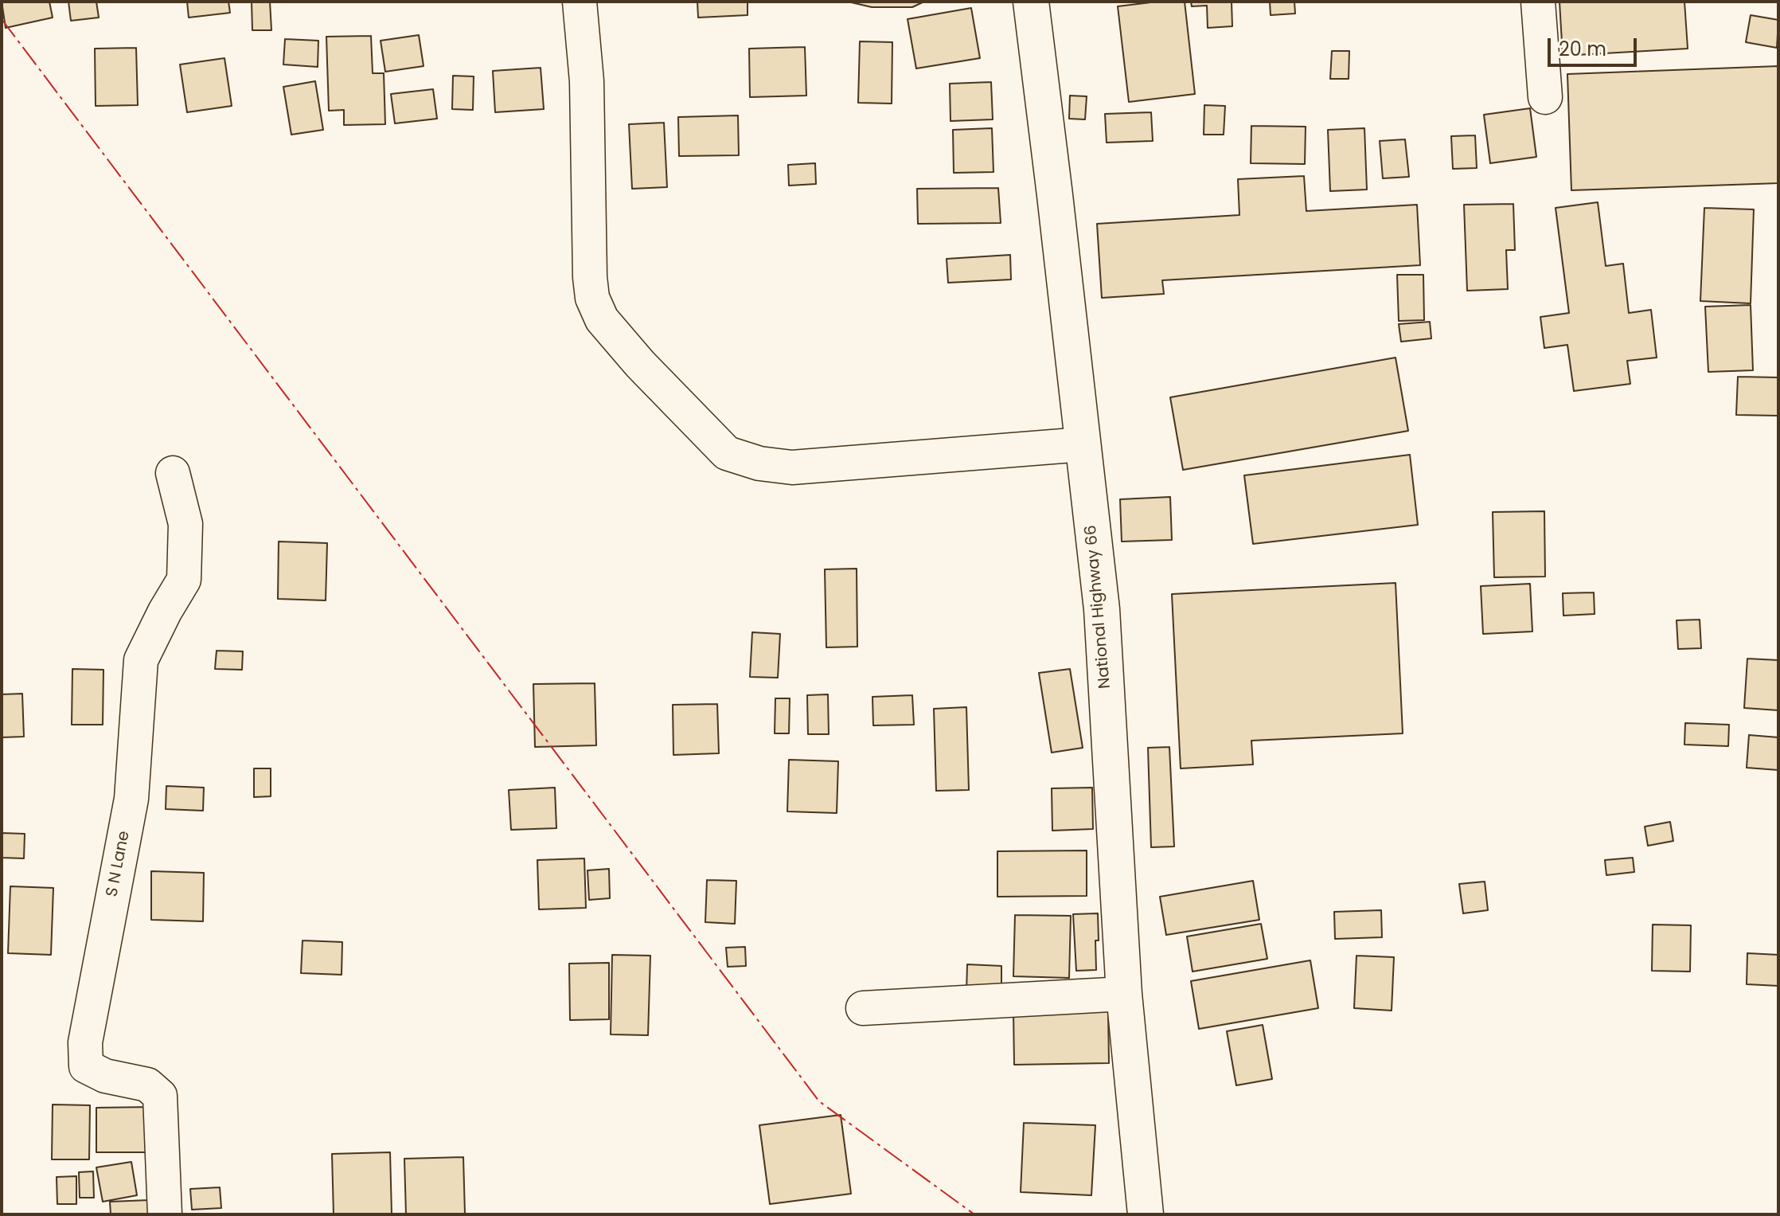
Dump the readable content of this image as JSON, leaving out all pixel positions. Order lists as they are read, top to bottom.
{
  "streets": {
    "main road": ["National Highway 66"],
    "street": ["S N Lane"]
  },
  "scale_bar": "20 m"
}
